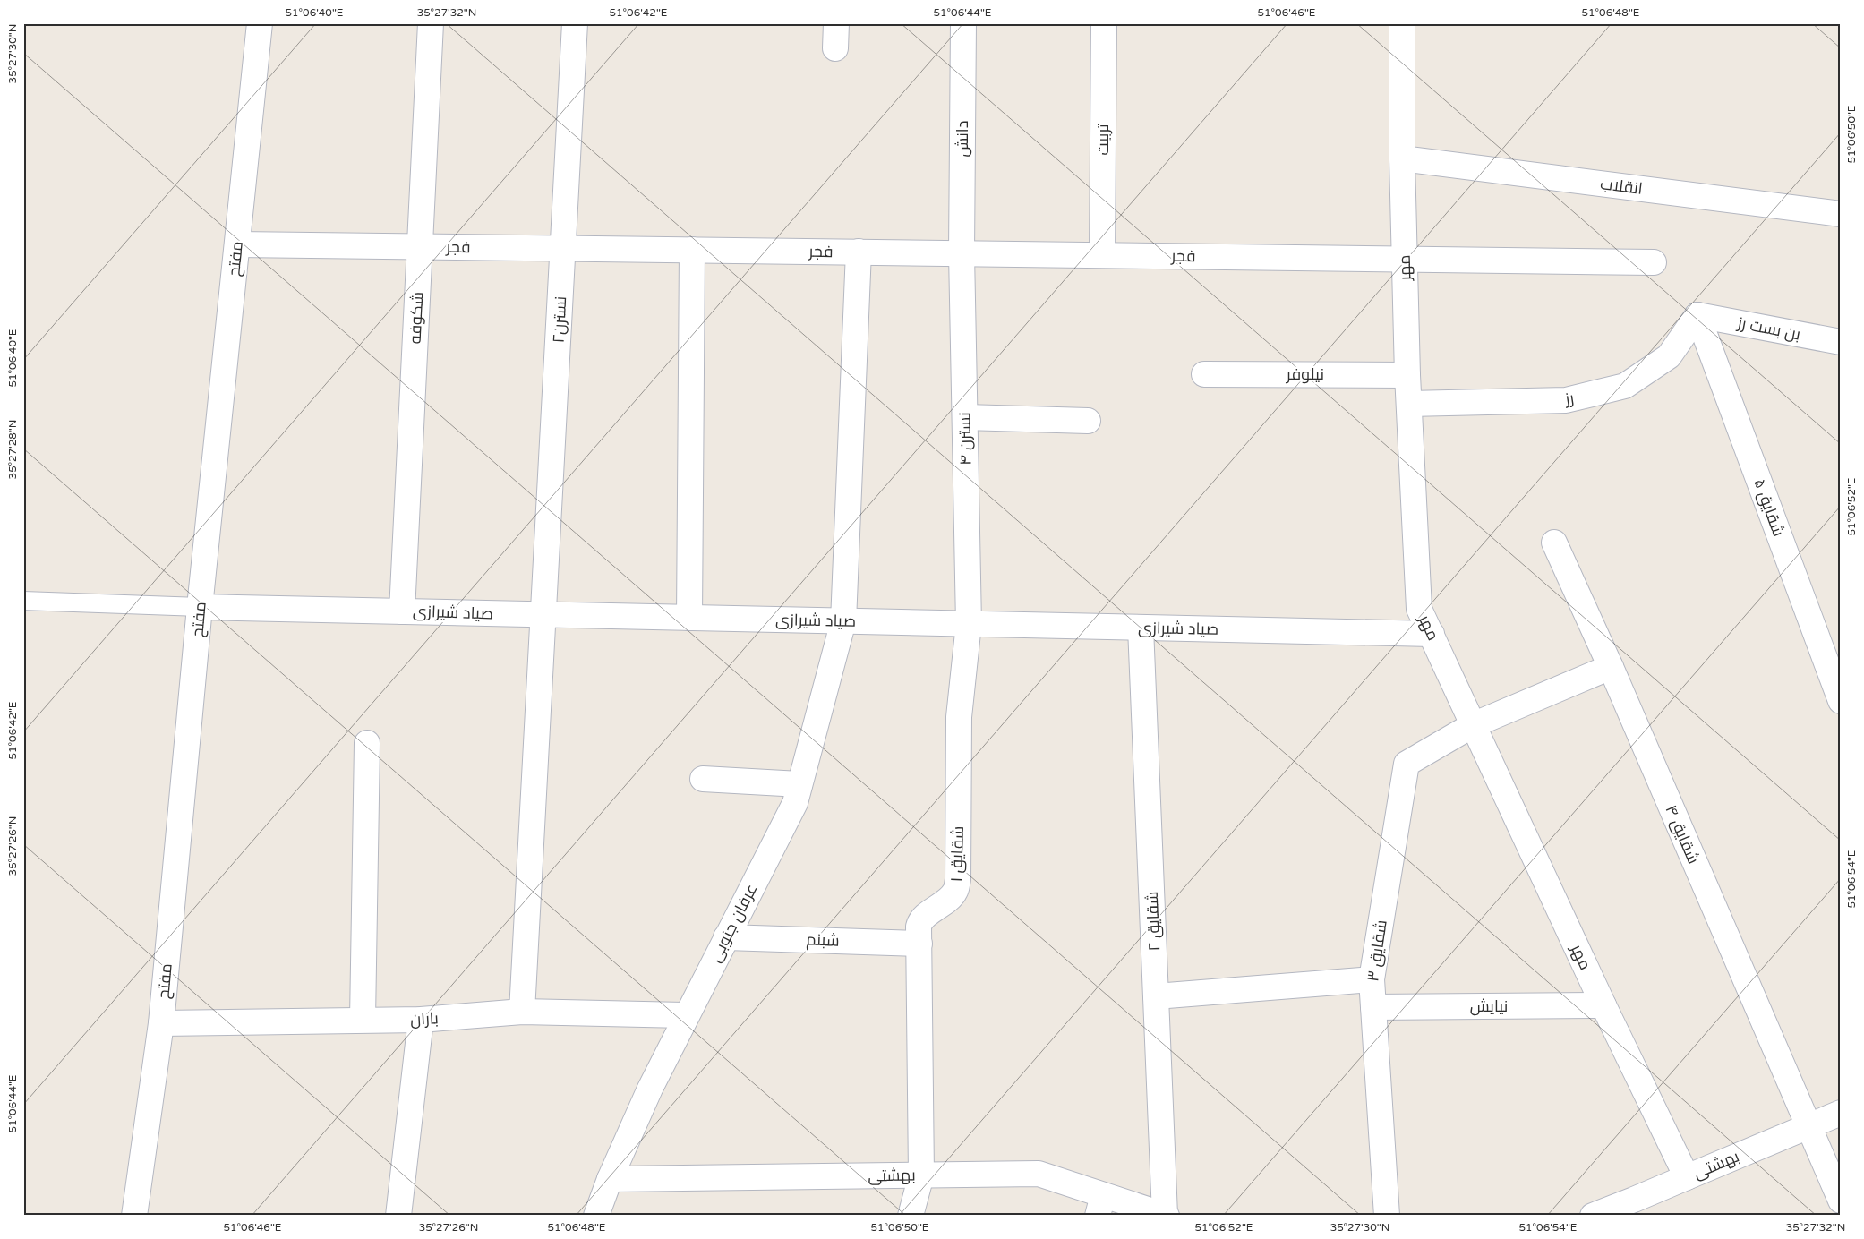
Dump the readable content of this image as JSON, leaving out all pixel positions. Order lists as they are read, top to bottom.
{
  "streets": {
    "street": [
      "دانش",
      "تربیت",
      "انقلاب",
      "فجر",
      "مفتح",
      "مهر",
      "شکوفه",
      "نسترن۲",
      "بن بست رز",
      "نیلوفر",
      "رز",
      "نسترن ۴",
      "شقایق ۵",
      "صیاد شیرازی",
      "شقایق ۴",
      "شقایق ۱",
      "شقایق ۲",
      "عرفان جنوبی",
      "شبنم",
      "شقایق ۳",
      "نیایش",
      "باران",
      "بهشتی"
    ]
  },
  "crossings": [
    ["دانش", "فجر"],
    ["دانش", "نسترن ۴"],
    ["تربیت", "فجر"],
    ["انقلاب", "مهر"],
    ["فجر", "مفتح"],
    ["فجر", "مهر"],
    ["فجر", "شکوفه"],
    ["فجر", "نسترن۲"],
    ["فجر", "نسترن ۴"],
    ["فجر", "عرفان جنوبی"],
    ["مفتح", "صیاد شیرازی"],
    ["مفتح", "باران"],
    ["مهر", "نیلوفر"],
    ["مهر", "رز"],
    ["مهر", "صیاد شیرازی"],
    ["مهر", "شقایق ۳"],
    ["مهر", "نیایش"],
    ["مهر", "بهشتی"],
    ["شکوفه", "صیاد شیرازی"],
    ["نسترن۲", "صیاد شیرازی"],
    ["نسترن۲", "باران"],
    ["بن بست رز", "رز"],
    ["بن بست رز", "شقایق ۵"],
    ["رز", "شقایق ۵"],
    ["نسترن ۴", "صیاد شیرازی"],
    ["نسترن ۴", "شقایق ۱"],
    ["صیاد شیرازی", "شقایق ۱"],
    ["صیاد شیرازی", "شقایق ۲"],
    ["صیاد شیرازی", "عرفان جنوبی"],
    ["شقایق ۴", "بهشتی"],
    ["شقایق ۱", "شبنم"],
    ["شقایق ۱", "بهشتی"],
    ["شقایق ۲", "بهشتی"],
    ["عرفان جنوبی", "شبنم"],
    ["عرفان جنوبی", "باران"],
    ["عرفان جنوبی", "بهشتی"],
    ["شقایق ۳", "نیایش"]
  ],
  "coordinates": [
    "51°06'40\"E",
    "35°27'32\"N",
    "51°06'42\"E",
    "51°06'44\"E",
    "51°06'46\"E",
    "51°06'48\"E",
    "35°27'30\"N",
    "51°06'50\"E",
    "35°27'28\"N",
    "51°06'52\"E",
    "35°27'26\"N",
    "51°06'54\"E"
  ]
}
